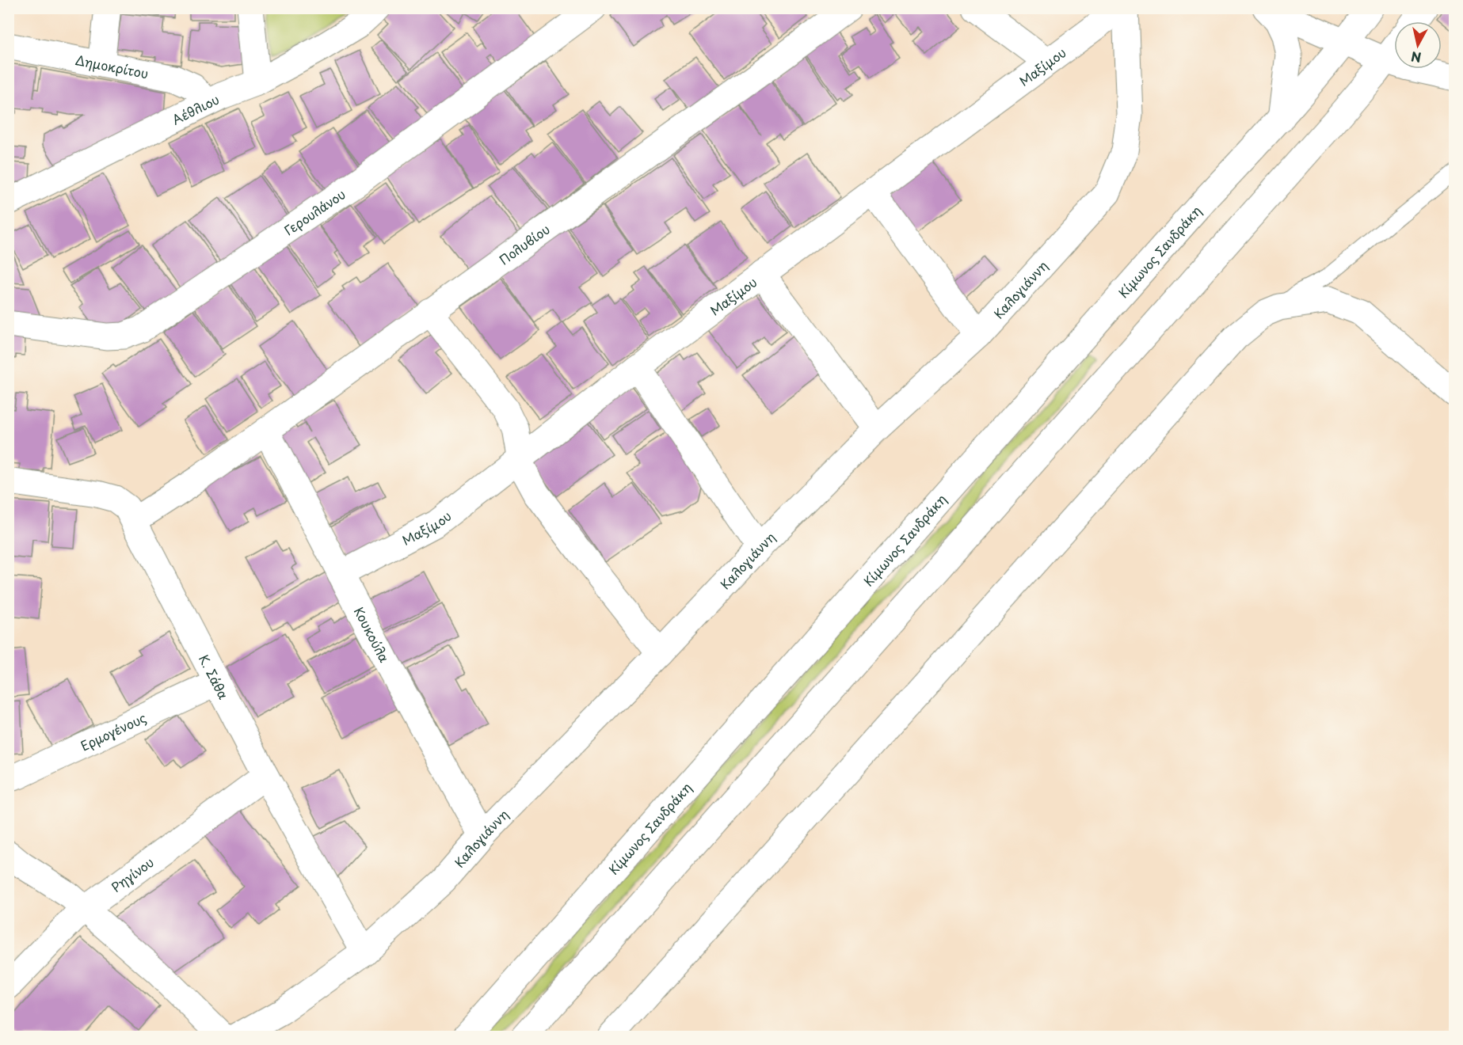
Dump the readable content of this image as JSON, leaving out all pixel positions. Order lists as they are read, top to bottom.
{
  "streets": {
    "main road": [
      "Δημοκρίτου",
      "Μαξίμου",
      "Αέθλιου",
      "Γερουλάνου",
      "Πολυβίου",
      "Κίμωνος Σανδράκη",
      "Καλογιάννη",
      "Κουκούλα",
      "Κ. Σάθα",
      "Ερμογένους",
      "Ρηγίνου"
    ]
  },
  "crossings": [
    ["Δημοκρίτου", "Αέθλιου"],
    ["Μαξίμου", "Κουκούλα"],
    ["Πολυβίου", "Κουκούλα"],
    ["Πολυβίου", "Κ. Σάθα"],
    ["Καλογιάννη", "Κουκούλα"],
    ["Καλογιάννη", "Κ. Σάθα"],
    ["Κ. Σάθα", "Ερμογένους"],
    ["Κ. Σάθα", "Ρηγίνου"]
  ],
  "north": "bottom"
}
